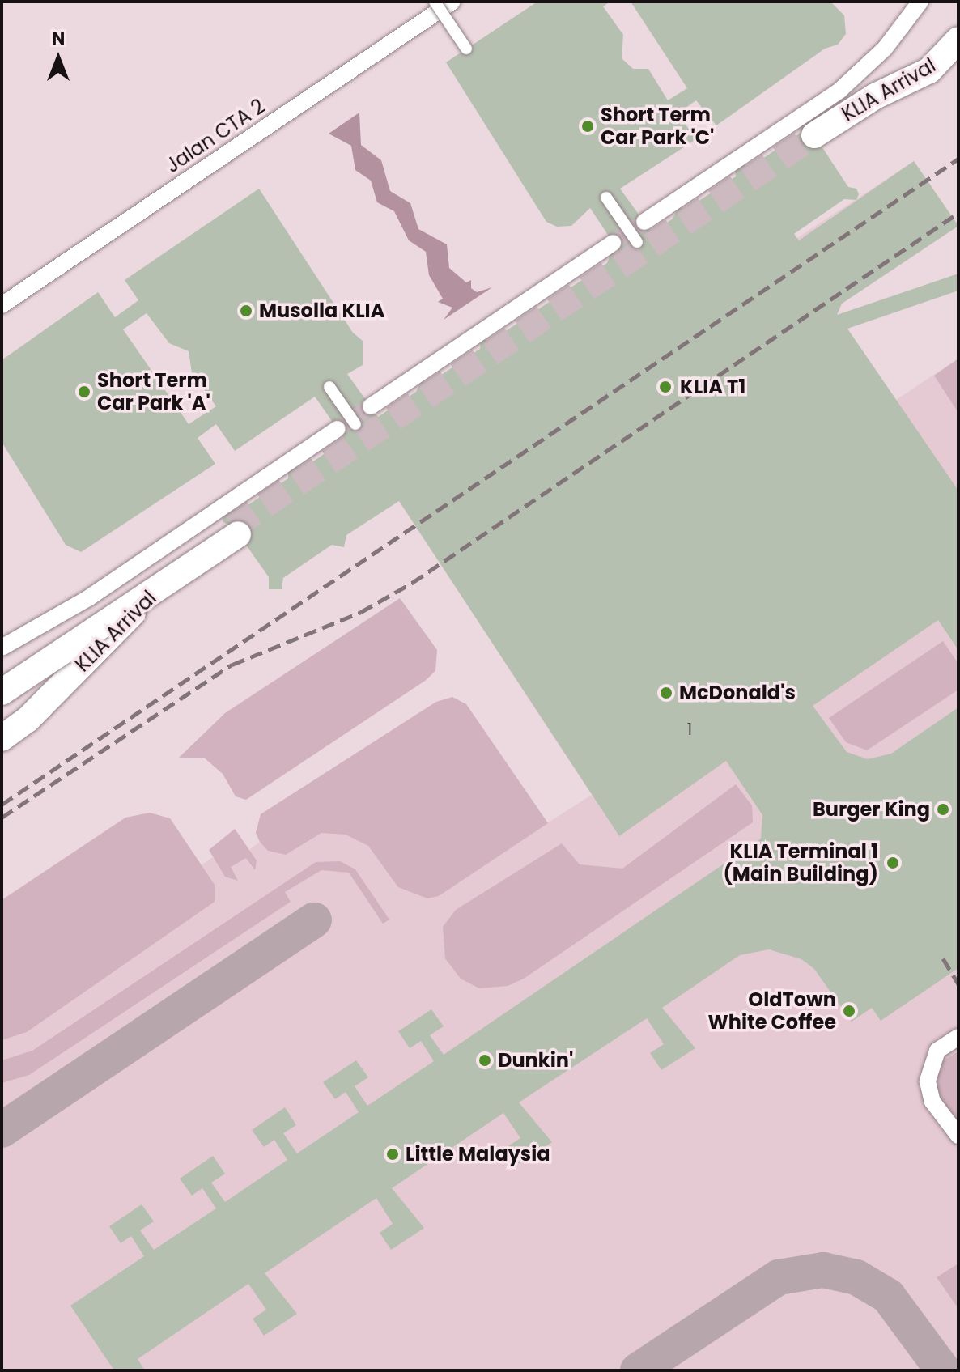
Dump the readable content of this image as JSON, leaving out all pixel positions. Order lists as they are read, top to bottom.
{
  "streets": {
    "main road": ["KLIA Arrival"],
    "street": ["Jalan CTA 2"]
  },
  "places": [
    "Short Term Car Park 'C'",
    "Musolla KLIA",
    "KLIA T1",
    "Short Term Car Park 'A'",
    "McDonald's",
    "Burger King",
    "KLIA Terminal 1 (Main Building)",
    "OldTown White Coffee",
    "Dunkin'",
    "Little Malaysia"
  ],
  "house_numbers": ["1"],
  "north": "top"
}
